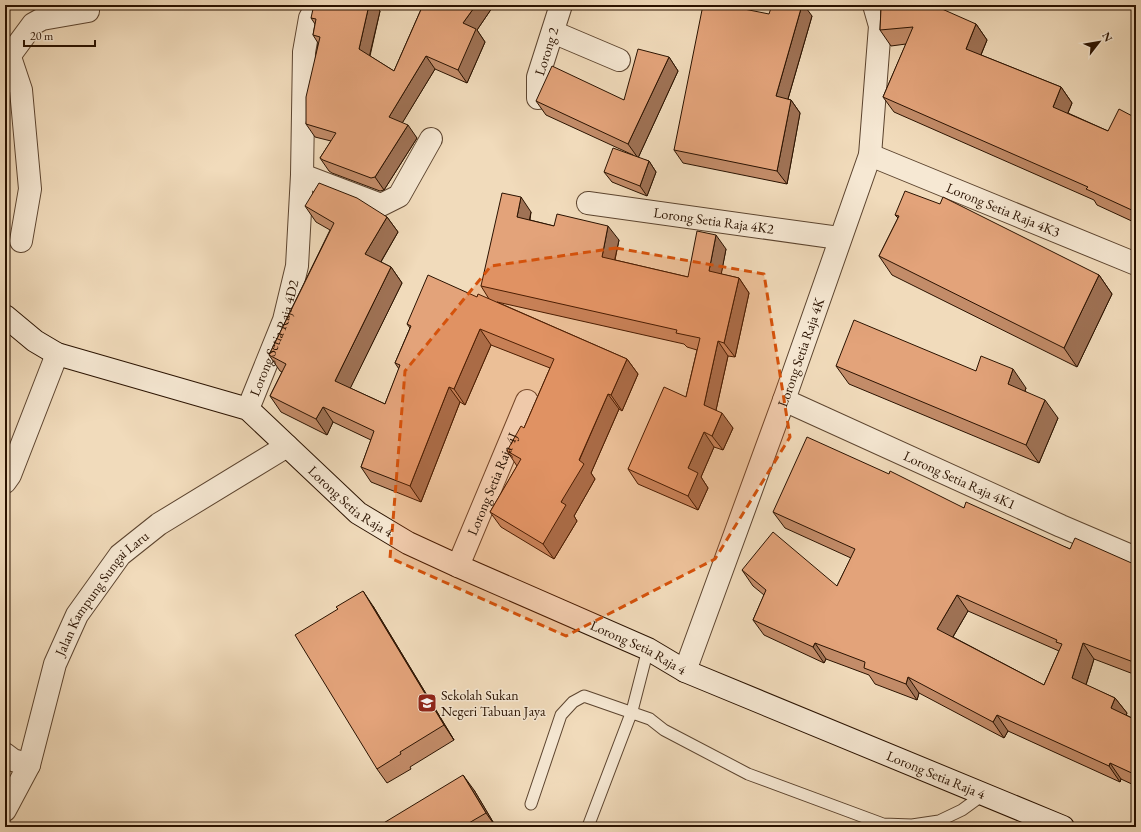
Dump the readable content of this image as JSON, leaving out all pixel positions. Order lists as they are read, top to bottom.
{
  "streets": {
    "street": [
      "Lorong 2",
      "Lorong Setia Raja 4K3",
      "Lorong Setia Raja 4K2",
      "Lorong Setia Raja 4D2",
      "Lorong Setia Raja 4K",
      "Lorong Setia Raja 4K1",
      "Lorong Setia Raja 4J",
      "Lorong Setia Raja 4",
      "Jalan Kampung Sungai Laru"
    ]
  },
  "crossings": [
    ["Lorong Setia Raja 4K3", "Lorong Setia Raja 4K"],
    ["Lorong Setia Raja 4K2", "Lorong Setia Raja 4K"],
    ["Lorong Setia Raja 4D2", "Lorong Setia Raja 4"],
    ["Lorong Setia Raja 4K", "Lorong Setia Raja 4K1"],
    ["Lorong Setia Raja 4K", "Lorong Setia Raja 4"],
    ["Lorong Setia Raja 4J", "Lorong Setia Raja 4"],
    ["Lorong Setia Raja 4", "Jalan Kampung Sungai Laru"]
  ],
  "places": {
    "school or university": ["Sekolah Sukan Negeri Tabuan Jaya"]
  },
  "scale_bar": "20 m",
  "north": "top right"
}
